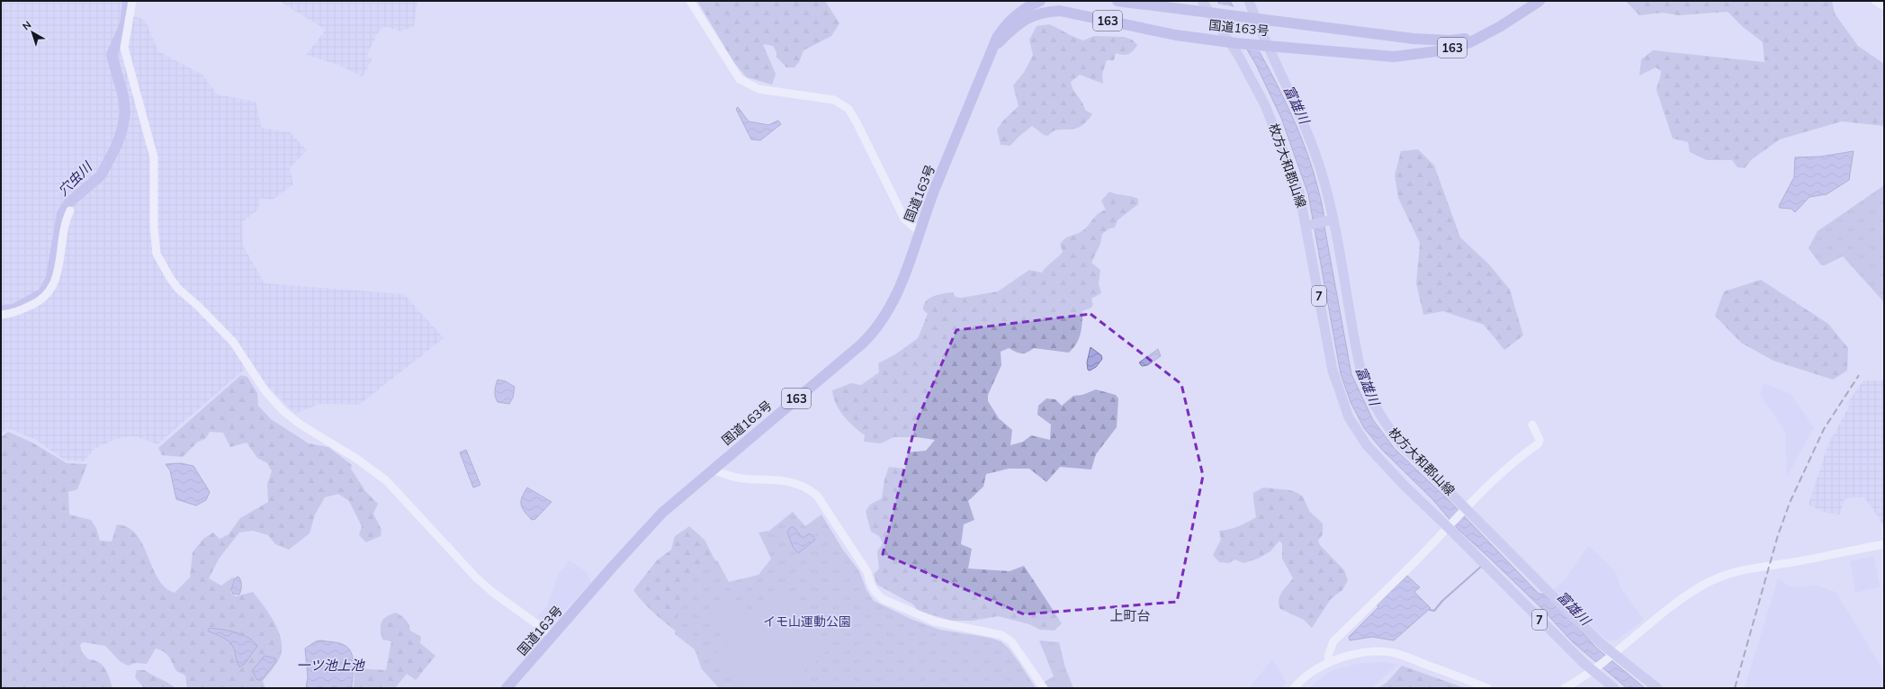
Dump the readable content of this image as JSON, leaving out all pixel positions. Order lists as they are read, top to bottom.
{
  "streets": {
    "highway": ["163", "国道163号"],
    "main road": ["枚方大和郡山線", "7"]
  },
  "crossings": [
    ["国道163号", "枚方大和郡山線"]
  ],
  "districts": ["上町台"],
  "water": ["富雄川", "穴虫川", "一ツ池上池"],
  "parks": ["イモ山運動公園"],
  "north": "top left"
}
